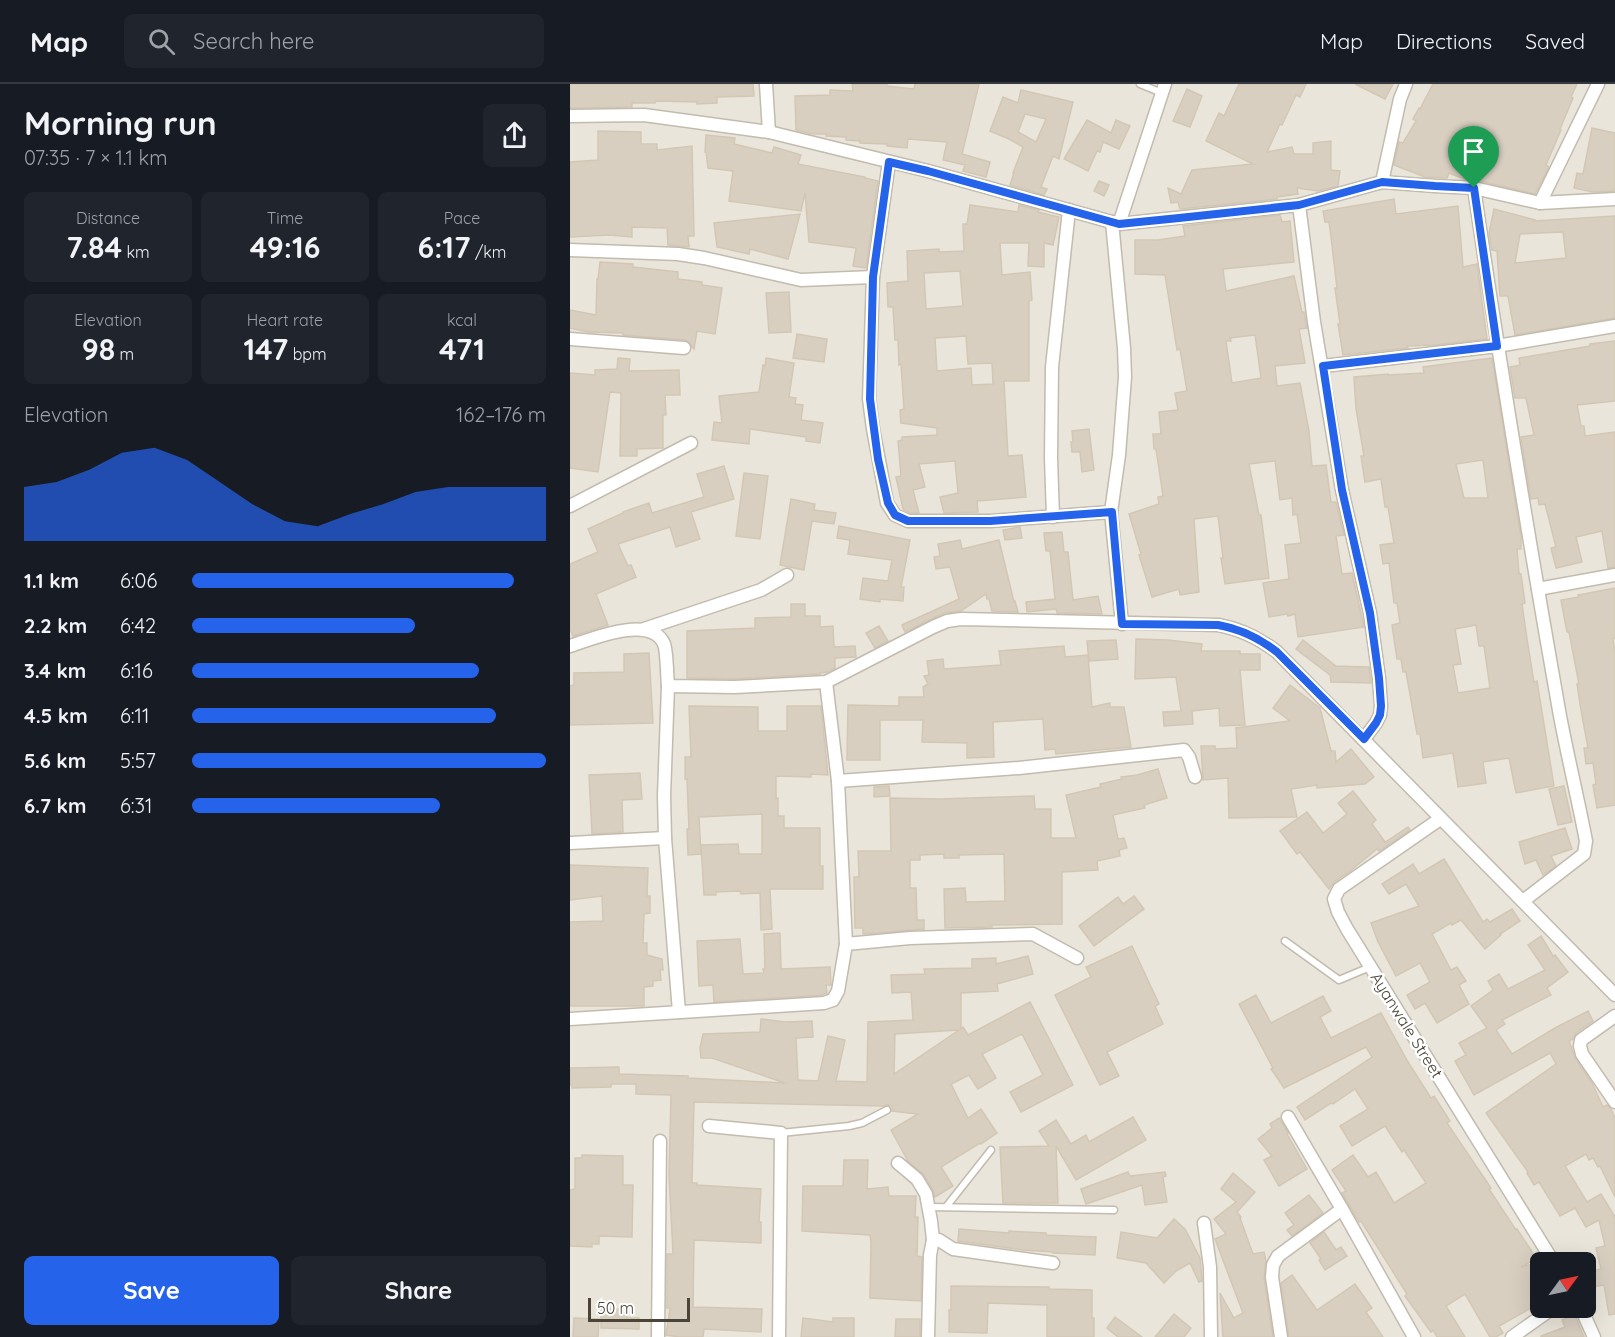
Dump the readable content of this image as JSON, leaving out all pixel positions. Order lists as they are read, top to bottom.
{
  "streets": {
    "street": ["Ayanwale Street"]
  },
  "scale_bar": "50 m",
  "north": "top right",
  "page": {
    "header": "Map",
    "search": "Search here",
    "nav": ["Map", "Directions", "Saved"],
    "heading": ["Morning run", "07:35 · 7 × 1.1 km"],
    "stats": [
      ["Distance", "7.84 km"],
      ["Time", "49:16"],
      ["Pace", "6:17 /km"],
      ["Elevation", "98 m"],
      ["Heart rate", "147 bpm"],
      ["kcal", "471"]
    ],
    "chart": ["Elevation", "162–176 m"],
    "list": [
      {
        "name": "1.1 km",
        "note": "6:06"
      },
      {
        "name": "2.2 km",
        "note": "6:42"
      },
      {
        "name": "3.4 km",
        "note": "6:16"
      },
      {
        "name": "4.5 km",
        "note": "6:11"
      },
      {
        "name": "5.6 km",
        "note": "5:57"
      },
      {
        "name": "6.7 km",
        "note": "6:31"
      }
    ],
    "buttons": ["Save", "Share"],
    "scale": "50 m"
  }
}
